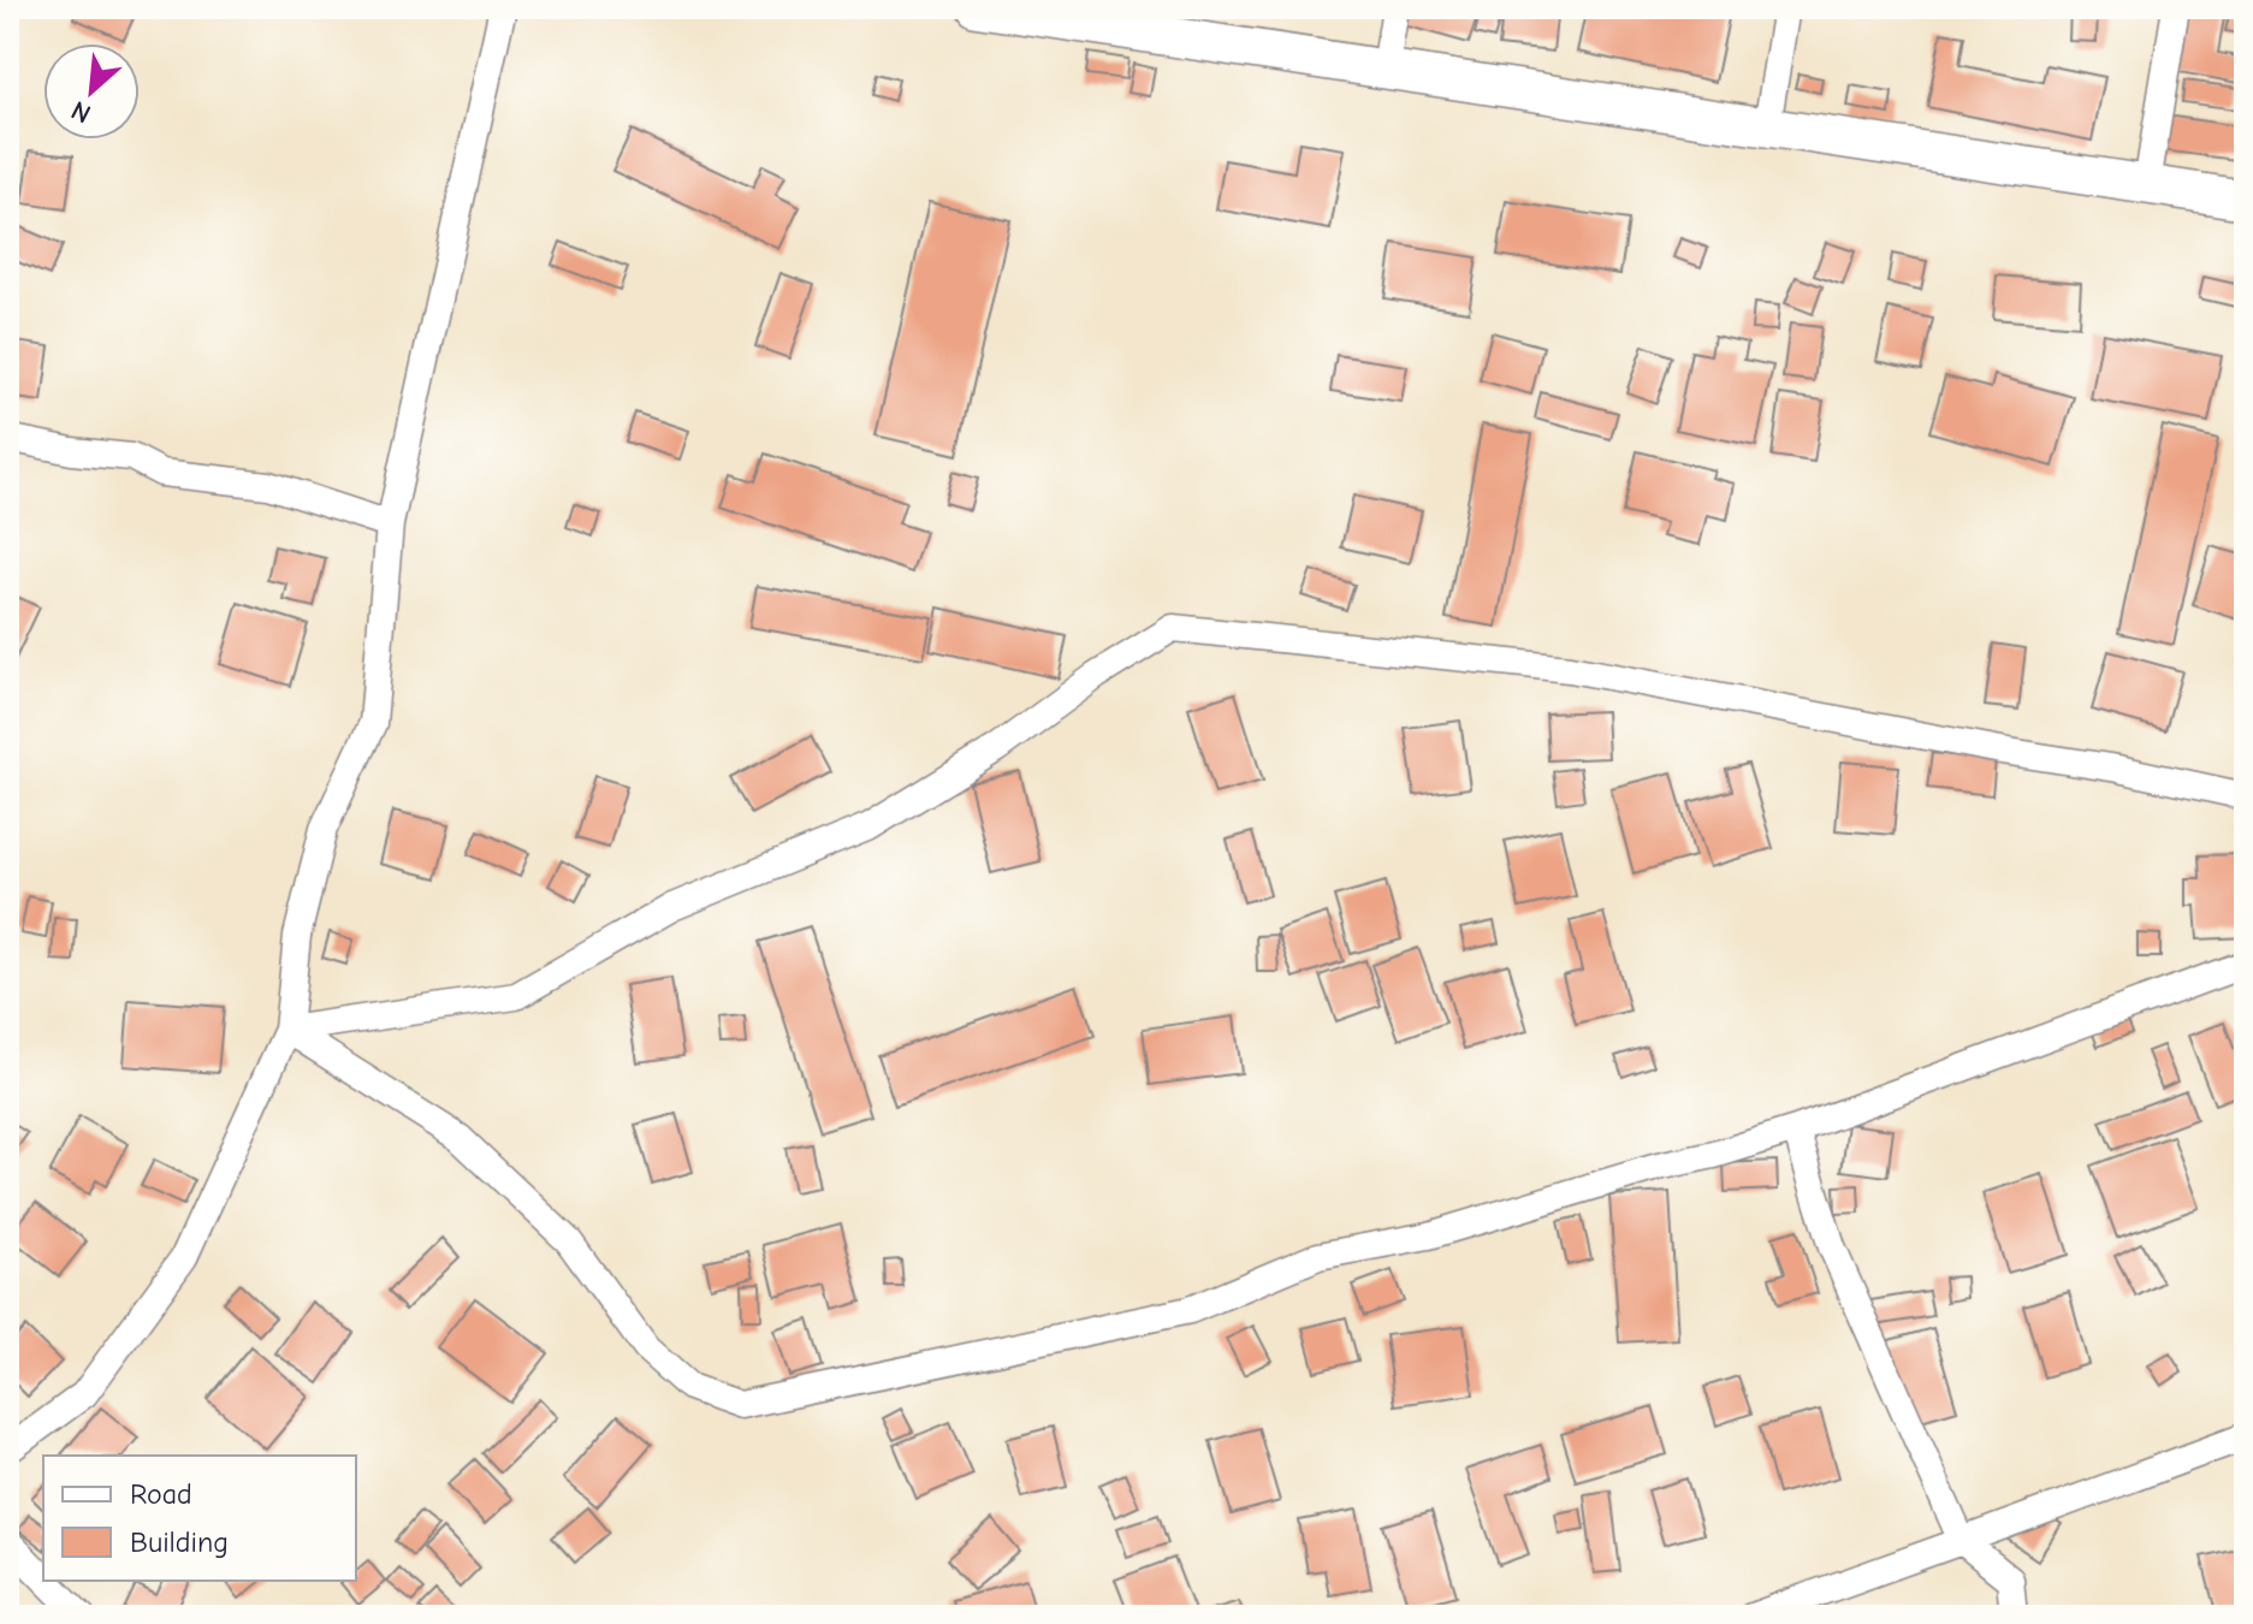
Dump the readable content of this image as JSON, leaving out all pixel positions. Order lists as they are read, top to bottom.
{
  "legend": ["Road", "Building"],
  "north": "bottom left"
}
